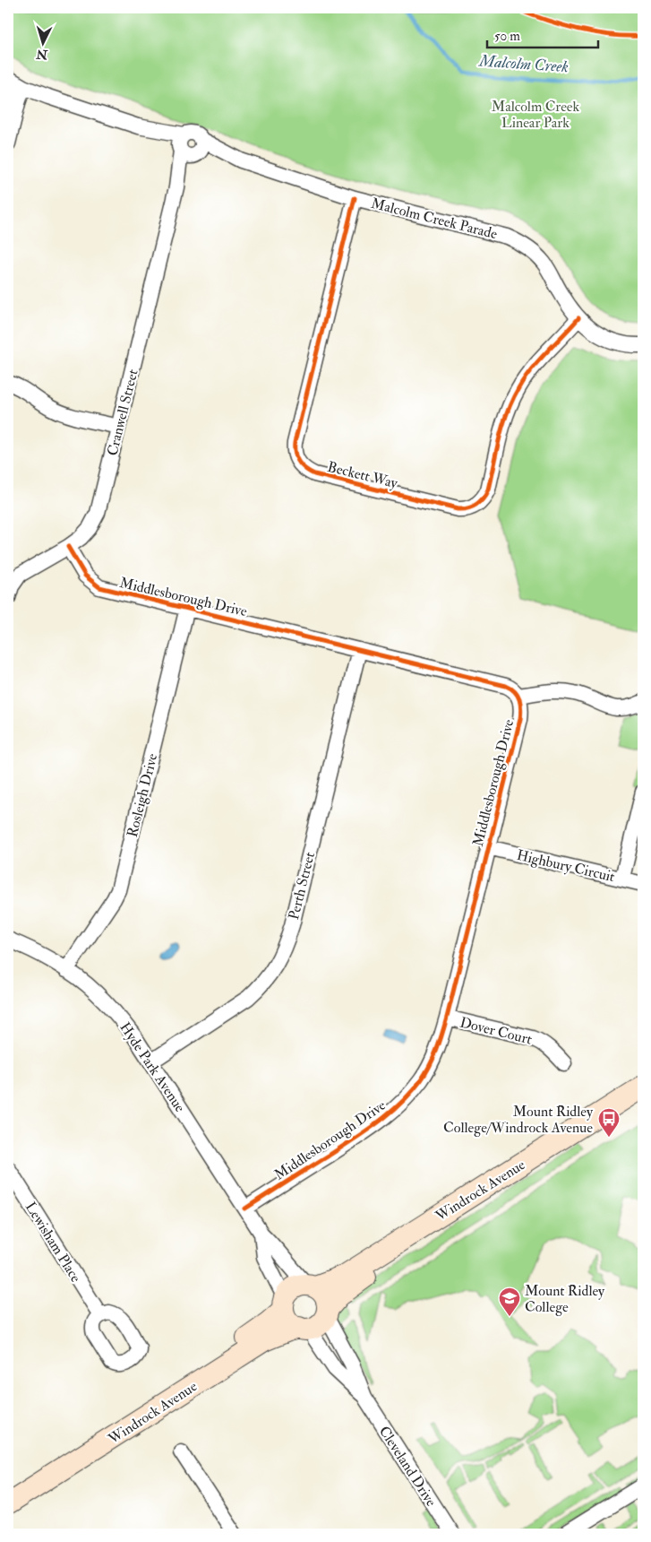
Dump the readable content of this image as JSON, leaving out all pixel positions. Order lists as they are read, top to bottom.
{
  "streets": {
    "street": [
      "Malcolm Creek Parade",
      "Cranwell Street",
      "Beckett Way",
      "Middlesborough Drive",
      "Rosleigh Drive",
      "Highbury Circuit",
      "Perth Street",
      "Dover Court",
      "Hyde Park Avenue",
      "Windrock Avenue",
      "Lewisham Place",
      "Cleveland Drive"
    ]
  },
  "crossings": [
    ["Malcolm Creek Parade", "Cranwell Street"],
    ["Malcolm Creek Parade", "Beckett Way"],
    ["Cranwell Street", "Middlesborough Drive"],
    ["Middlesborough Drive", "Rosleigh Drive"],
    ["Middlesborough Drive", "Highbury Circuit"],
    ["Middlesborough Drive", "Perth Street"],
    ["Middlesborough Drive", "Dover Court"],
    ["Middlesborough Drive", "Hyde Park Avenue"],
    ["Rosleigh Drive", "Hyde Park Avenue"],
    ["Perth Street", "Hyde Park Avenue"],
    ["Hyde Park Avenue", "Windrock Avenue"],
    ["Hyde Park Avenue", "Cleveland Drive"],
    ["Windrock Avenue", "Cleveland Drive"]
  ],
  "water": ["Malcolm Creek"],
  "parks": ["Malcolm Creek Linear Park"],
  "places": {
    "bus stop": ["Mount Ridley College/Windrock Avenue"],
    "school or university": ["Mount Ridley College"]
  },
  "scale_bar": "50 m",
  "north": "bottom"
}
